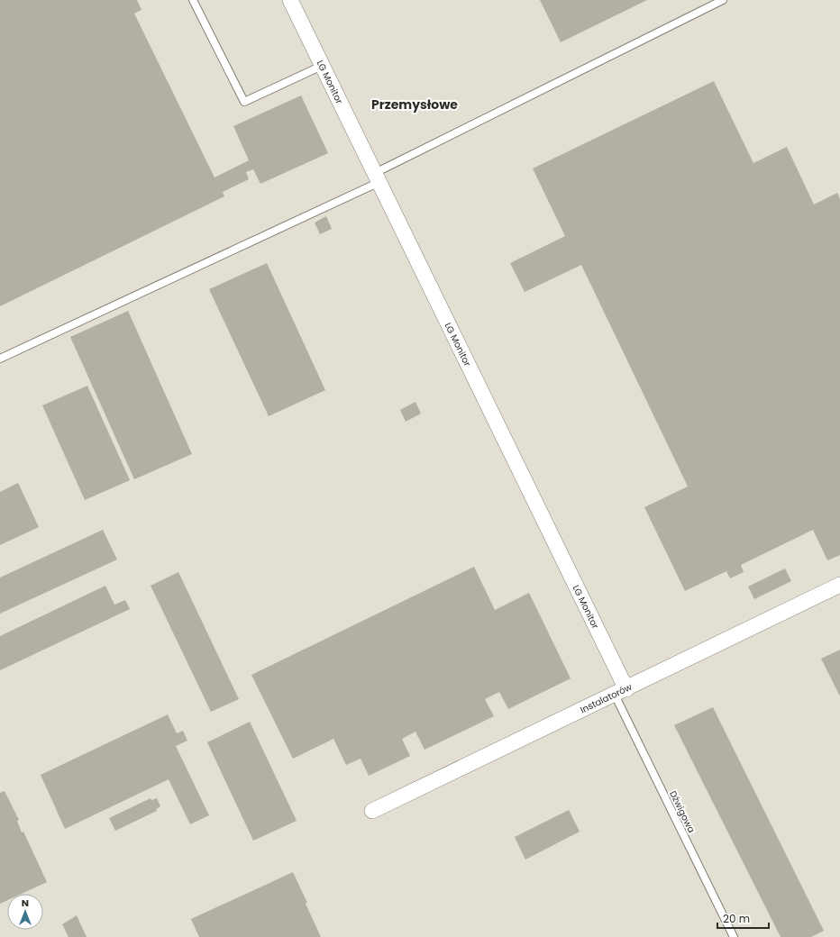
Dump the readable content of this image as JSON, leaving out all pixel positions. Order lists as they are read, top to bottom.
{
  "streets": {
    "street": ["LG Monitor", "Instalatorów"],
    "lane": ["Dźwigowa"]
  },
  "crossings": [
    ["LG Monitor", "Instalatorów"],
    ["LG Monitor", "Dźwigowa"],
    ["Instalatorów", "Dźwigowa"]
  ],
  "districts": ["Przemysłowe"],
  "scale_bar": "20 m",
  "north": "top"
}
